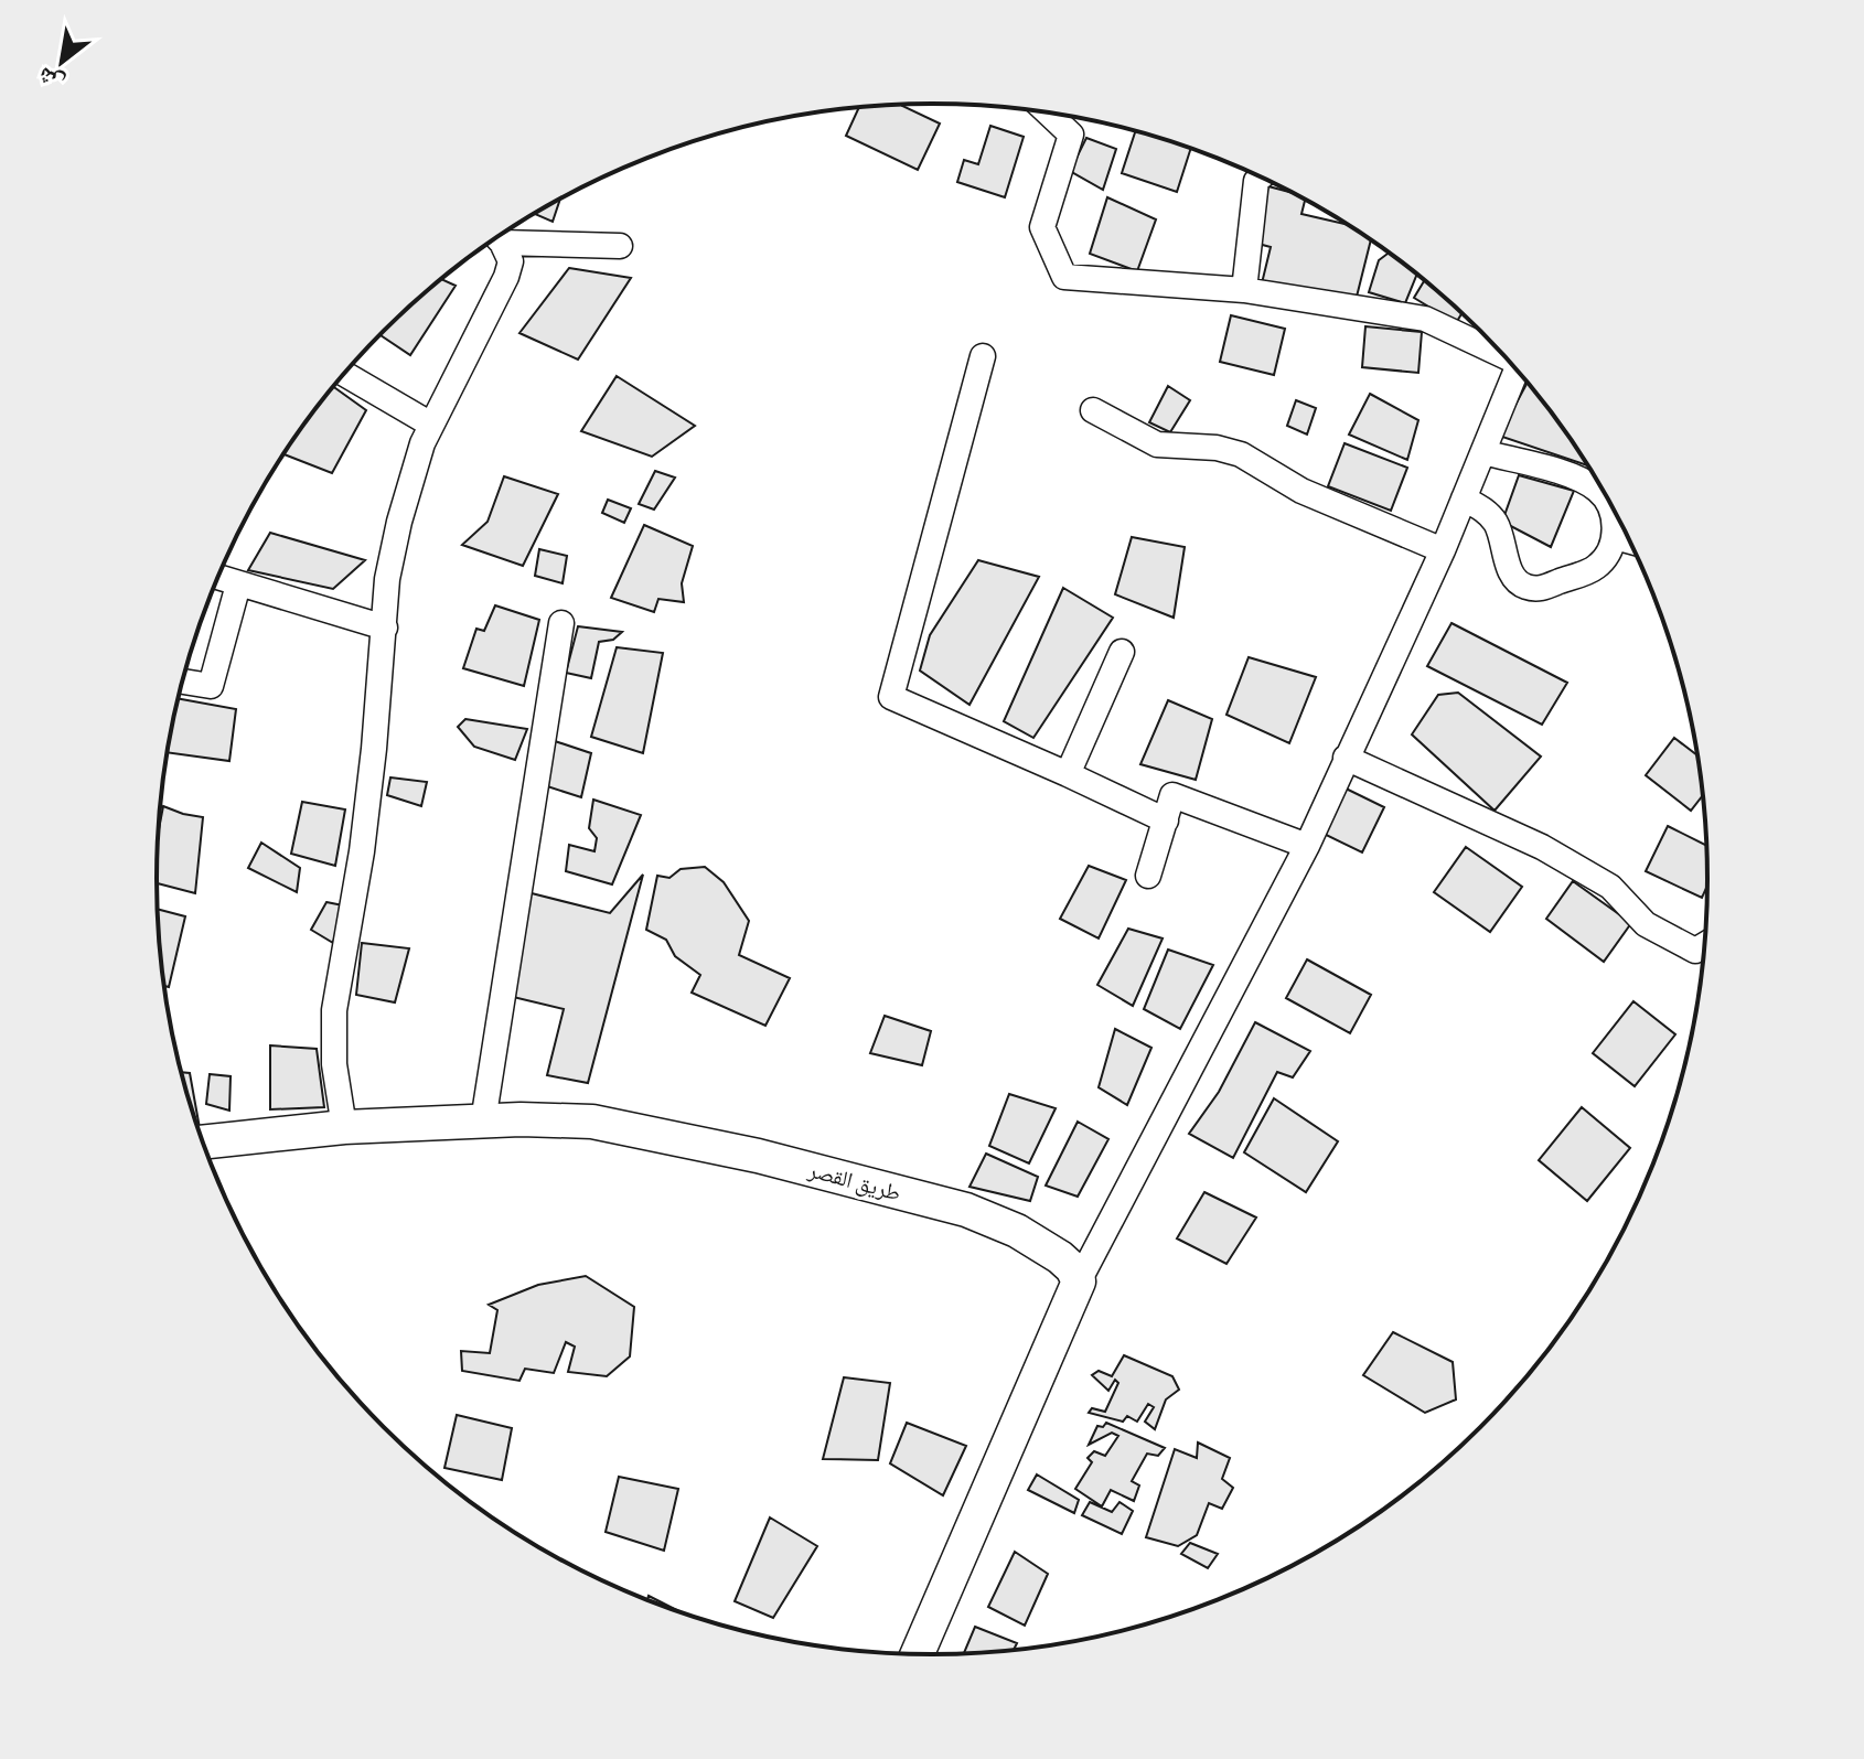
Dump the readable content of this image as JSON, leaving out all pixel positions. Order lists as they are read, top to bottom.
{
  "streets": {
    "street": ["طريق القصر"]
  },
  "north": "bottom left"
}
